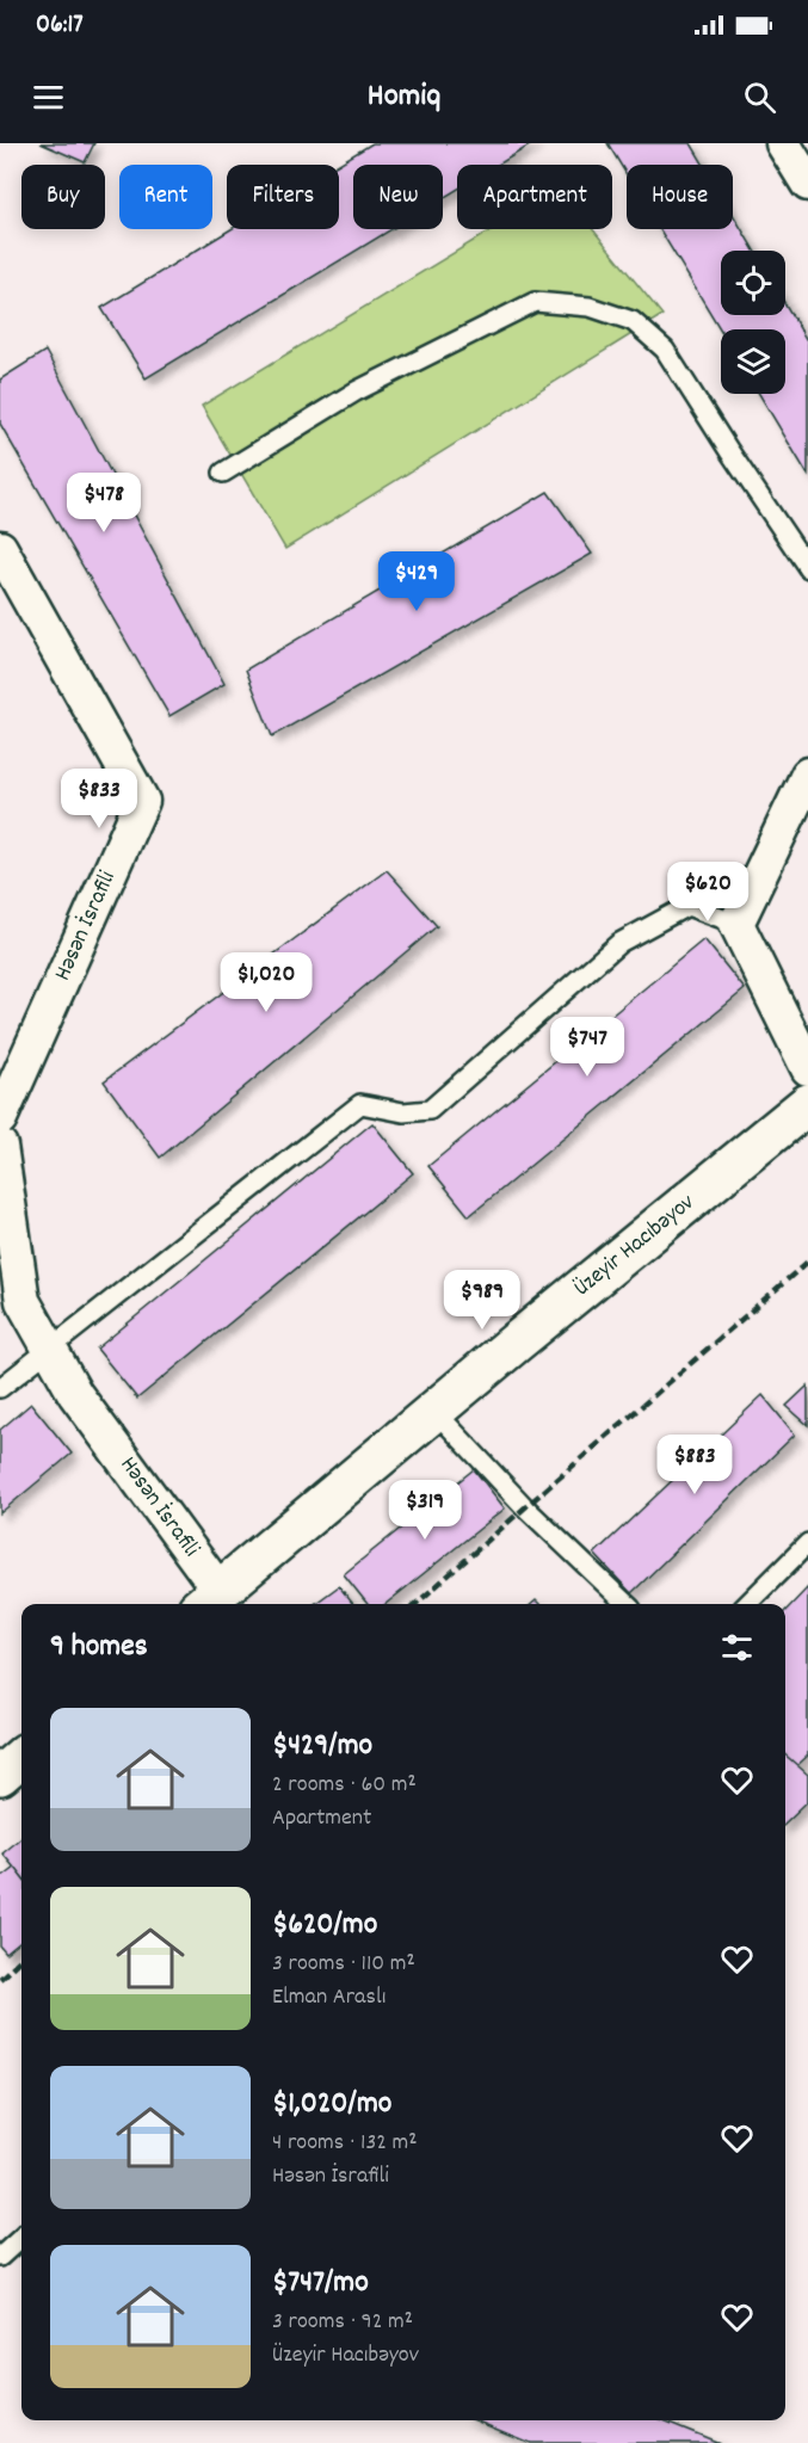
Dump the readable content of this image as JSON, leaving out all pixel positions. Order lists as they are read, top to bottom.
{
  "streets": {
    "main road": ["Üzeyir Hacıbəyov"],
    "street": ["Həsən İsrafili"]
  },
  "crossings": [
    ["Həsən İsrafili", "Üzeyir Hacıbəyov"]
  ],
  "page": {
    "status": "06:17",
    "header": "Homiq",
    "chip": [
      "Buy",
      "Rent",
      "Filters",
      "New",
      "Apartment",
      "House"
    ],
    "price": [
      "$478",
      "$429",
      "$833",
      "$620",
      "$1,020",
      "$747",
      "$989",
      "$883",
      "$319"
    ],
    "heading": "9 homes",
    "list": [
      {
        "name": "$429/mo",
        "note": "2 rooms · 60 m² · Apartment"
      },
      {
        "name": "$620/mo",
        "note": "3 rooms · 110 m² · Elman Araslı"
      },
      {
        "name": "$1,020/mo",
        "note": "4 rooms · 132 m² · Həsən İsrafili"
      },
      {
        "name": "$747/mo",
        "note": "3 rooms · 92 m² · Üzeyir Hacıbəyov"
      }
    ]
  }
}
